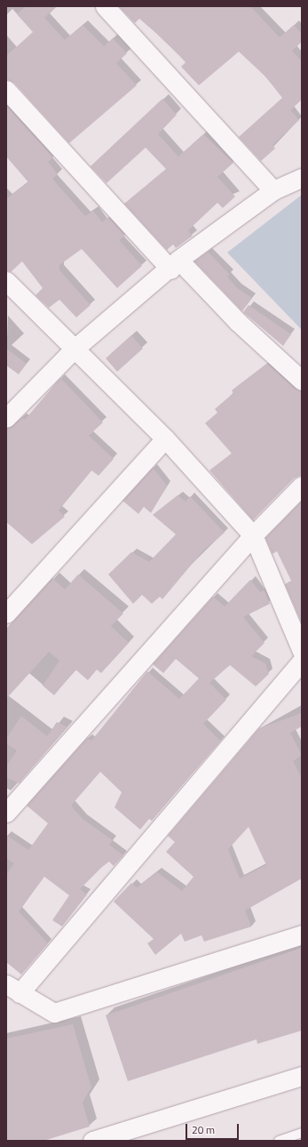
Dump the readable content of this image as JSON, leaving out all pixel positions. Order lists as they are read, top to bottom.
{
  "scale_bar": "20 m"
}
